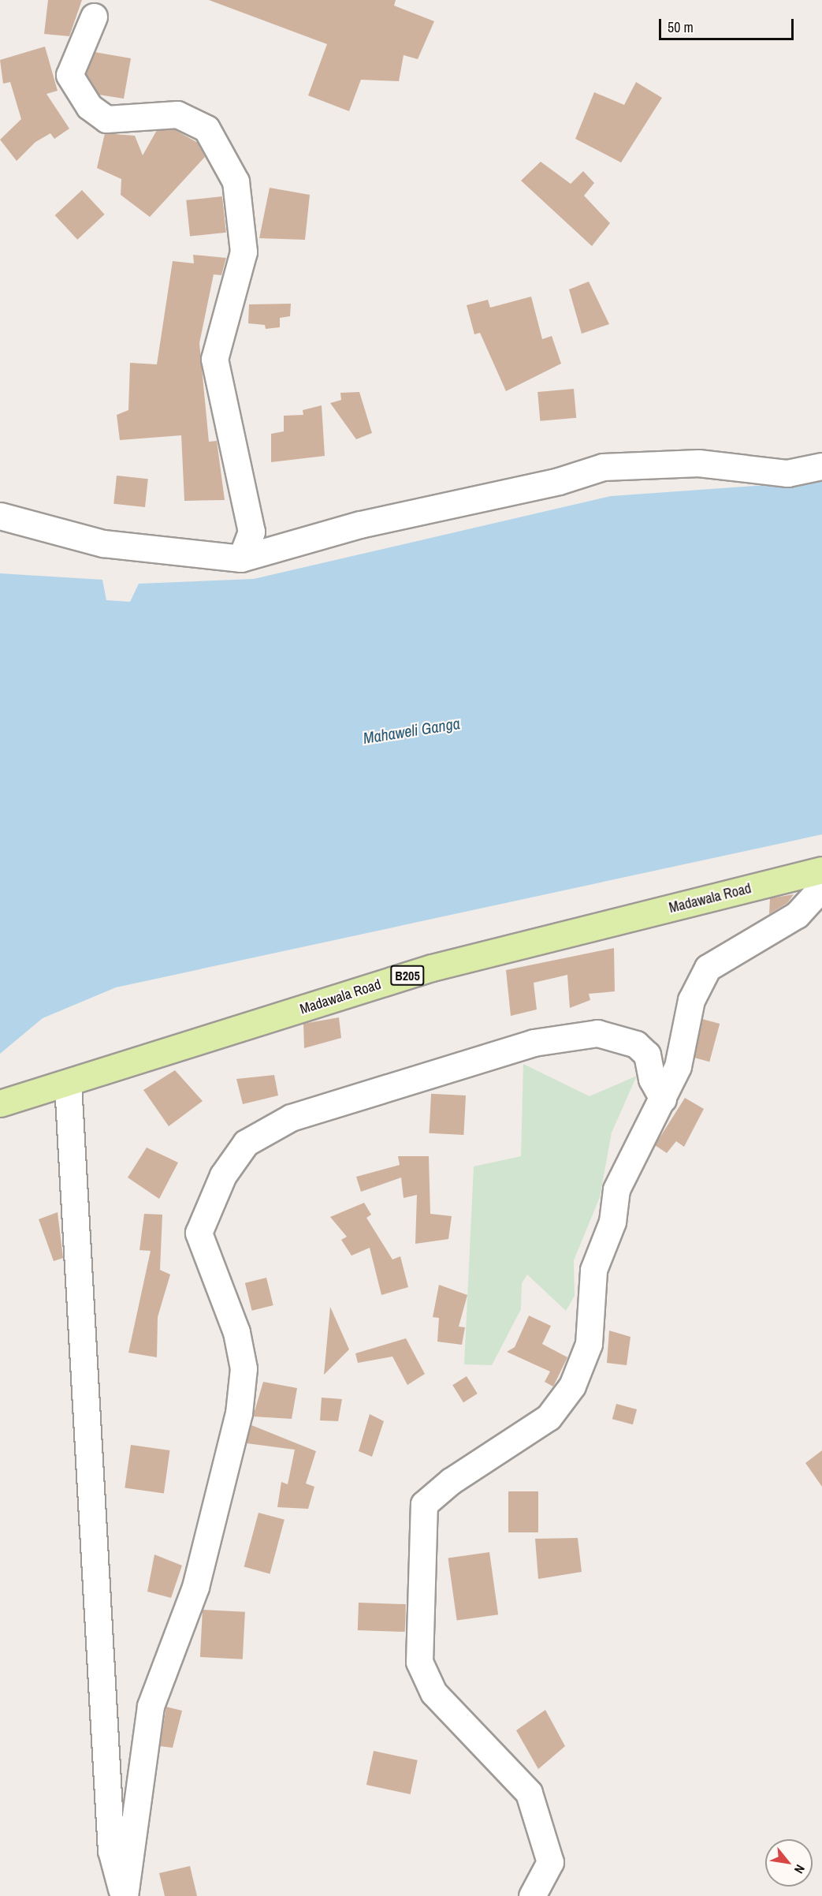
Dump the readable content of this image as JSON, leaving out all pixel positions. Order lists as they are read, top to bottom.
{
  "streets": {
    "main road": ["Madawala Road", "B205"]
  },
  "water": ["Mahaweli Ganga"],
  "scale_bar": "50 m",
  "north": "bottom right"
}
